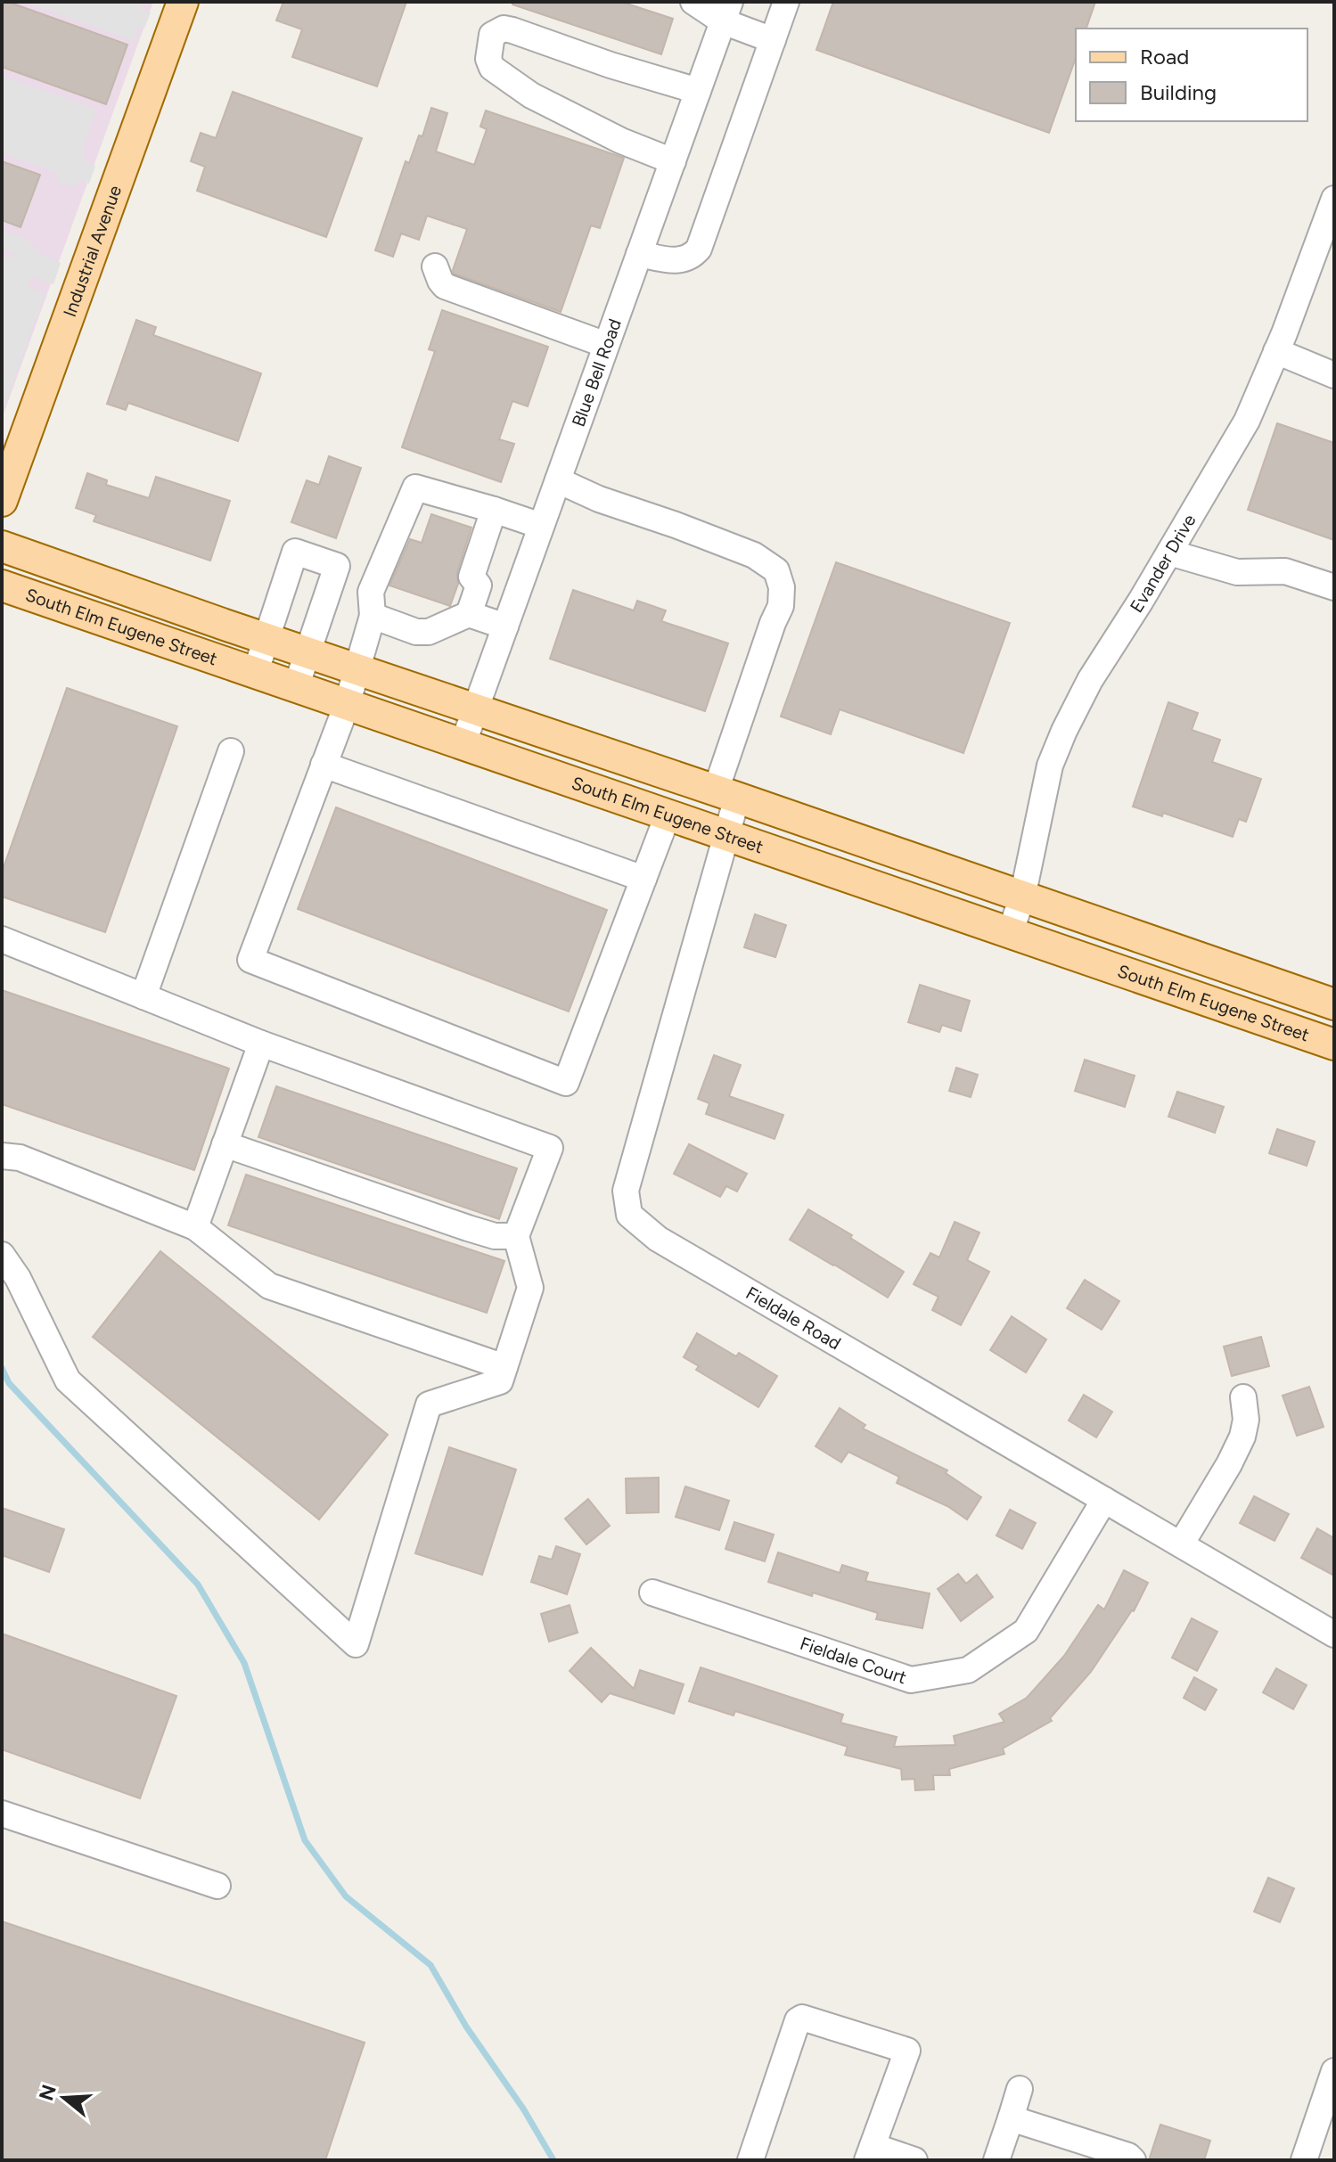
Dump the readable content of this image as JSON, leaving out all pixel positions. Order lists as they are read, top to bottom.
{
  "streets": {
    "main road": ["Industrial Avenue", "South Elm Eugene Street"],
    "street": [
      "Blue Bell Road",
      "Evander Drive",
      "Fieldale Road",
      "Fieldale Court"
    ]
  },
  "crossings": [
    ["Blue Bell Road", "South Elm Eugene Street"],
    ["Blue Bell Road", "Fieldale Road"],
    ["Evander Drive", "South Elm Eugene Street"],
    ["South Elm Eugene Street", "Fieldale Road"],
    ["Fieldale Road", "Fieldale Court"]
  ],
  "legend": ["Road", "Building"],
  "north": "left"
}
